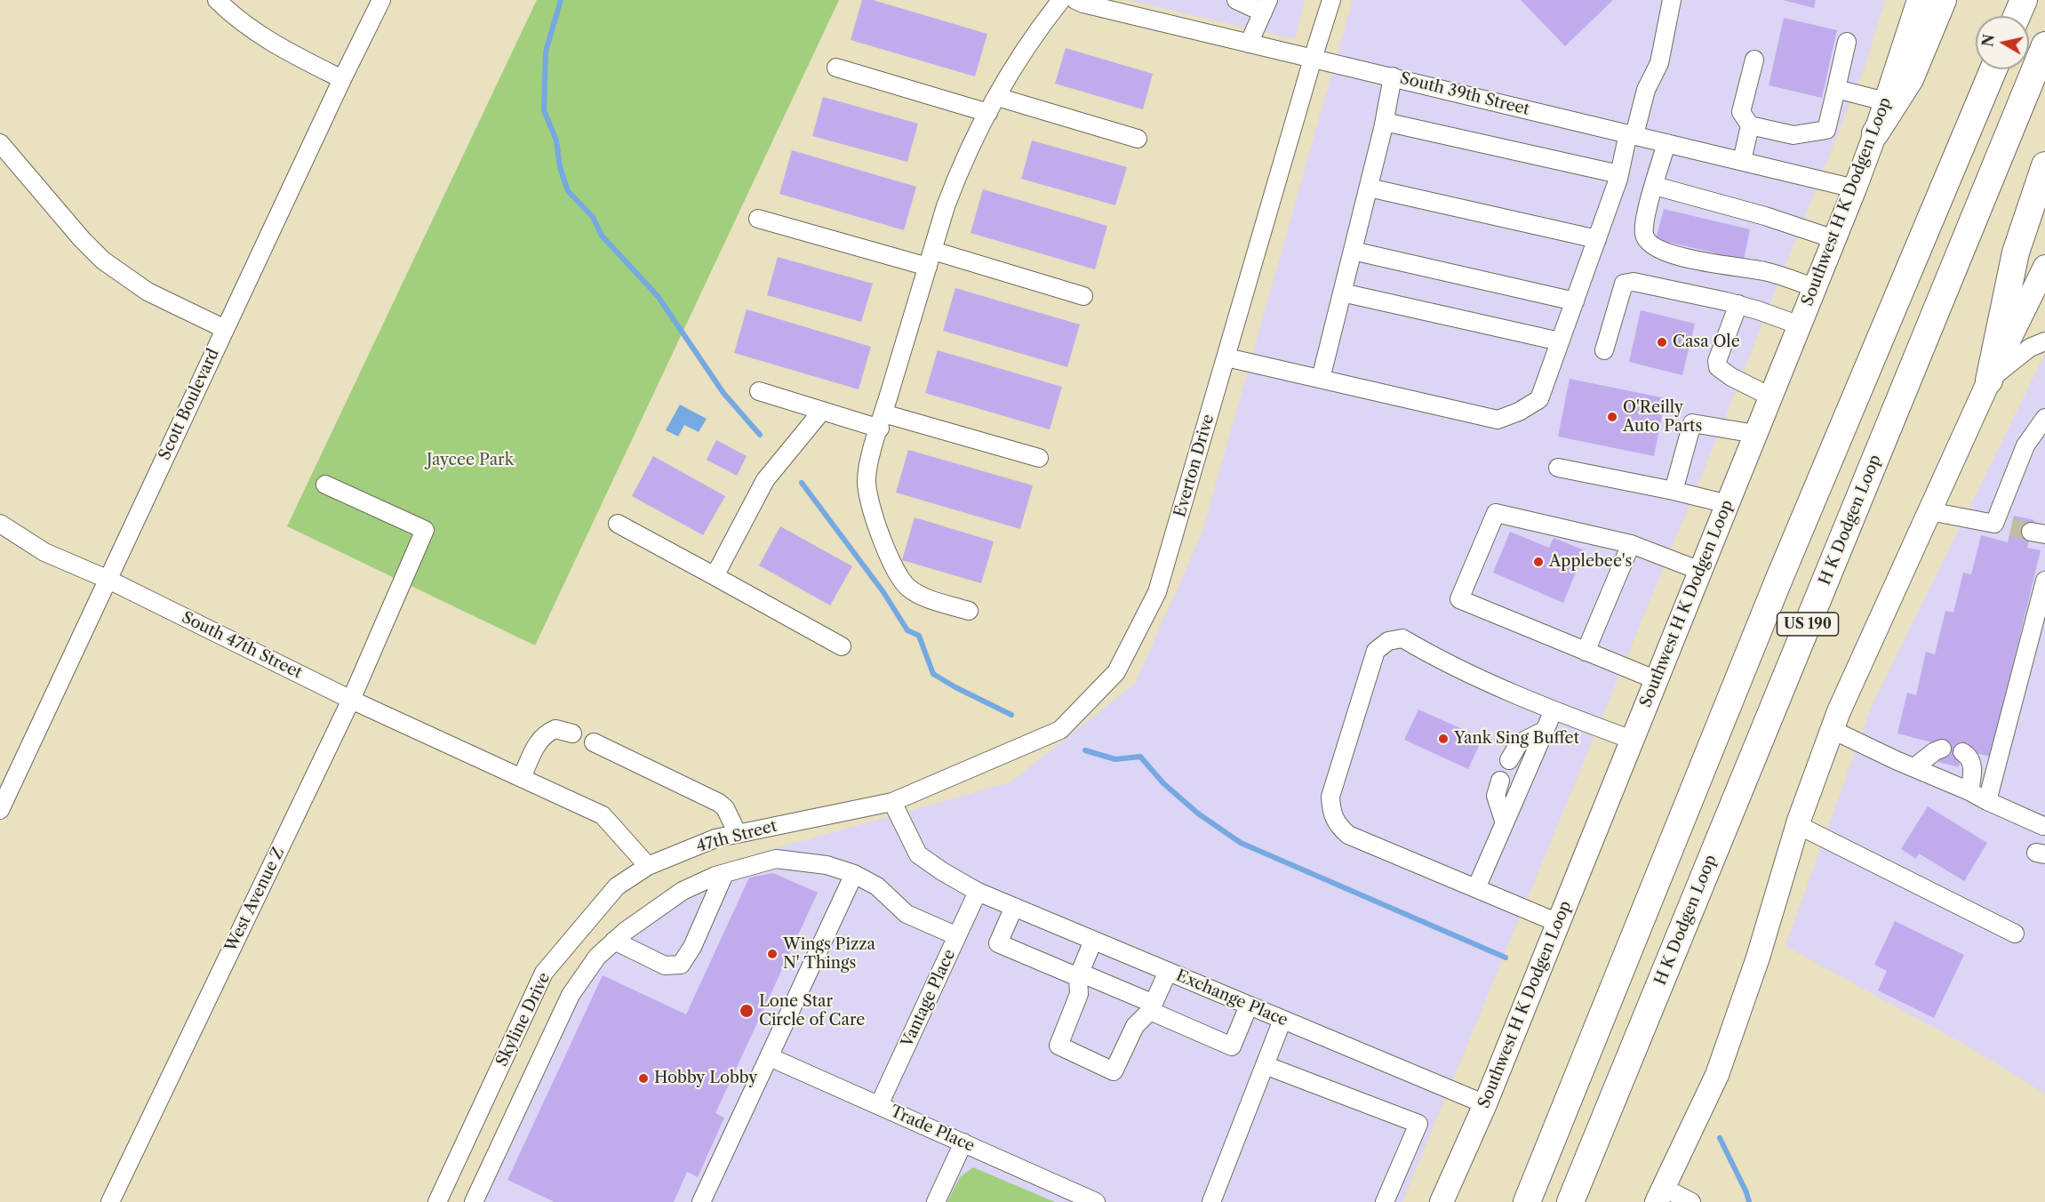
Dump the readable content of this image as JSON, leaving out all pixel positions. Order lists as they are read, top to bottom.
{
  "streets": {
    "highway": ["H K Dodgen Loop", "US 190"],
    "main road": ["Southwest H K Dodgen Loop"],
    "street": [
      "South 39th Street",
      "Scott Boulevard",
      "Everton Drive",
      "South 47th Street",
      "47th Street",
      "West Avenue Z",
      "Vantage Place",
      "Exchange Place",
      "Skyline Drive",
      "Trade Place"
    ]
  },
  "crossings": [
    ["South 39th Street", "Southwest H K Dodgen Loop"],
    ["South 39th Street", "Everton Drive"],
    ["Southwest H K Dodgen Loop", "Exchange Place"],
    ["Scott Boulevard", "South 47th Street"],
    ["Everton Drive", "47th Street"],
    ["South 47th Street", "West Avenue Z"],
    ["47th Street", "Skyline Drive"],
    ["Vantage Place", "Exchange Place"],
    ["Vantage Place", "Trade Place"]
  ],
  "parks": ["Jaycee Park"],
  "places": [
    "Casa Ole",
    "O'Reilly Auto Parts",
    "Applebee's",
    "Yank Sing Buffet",
    "Wings Pizza N' Things",
    "Lone Star Circle of Care",
    "Hobby Lobby"
  ],
  "north": "left"
}
